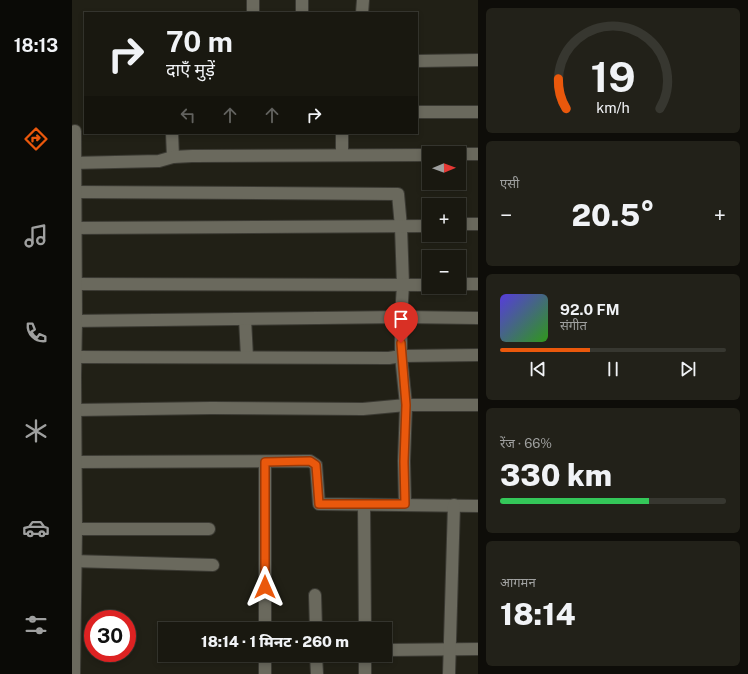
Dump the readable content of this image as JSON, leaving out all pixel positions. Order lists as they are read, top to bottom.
{
  "north": "right",
  "page": {
    "tabs": "18:13",
    "turn": ["70 m", "दाएँ मुड़ें"],
    "tile": [
      "एसी",
      ["रेंज · 66%", "330 km"],
      ["आगमन", "18:14"]
    ],
    "map_buttons": ["+", "−"],
    "heat": ["−", "20.5°", "+"],
    "song": ["92.0 FM", "संगीत"],
    "limit": "30",
    "trip": "18:14 · 1 मिनट · 260 m",
    "gauge": ["19", "km/h"]
  }
}
